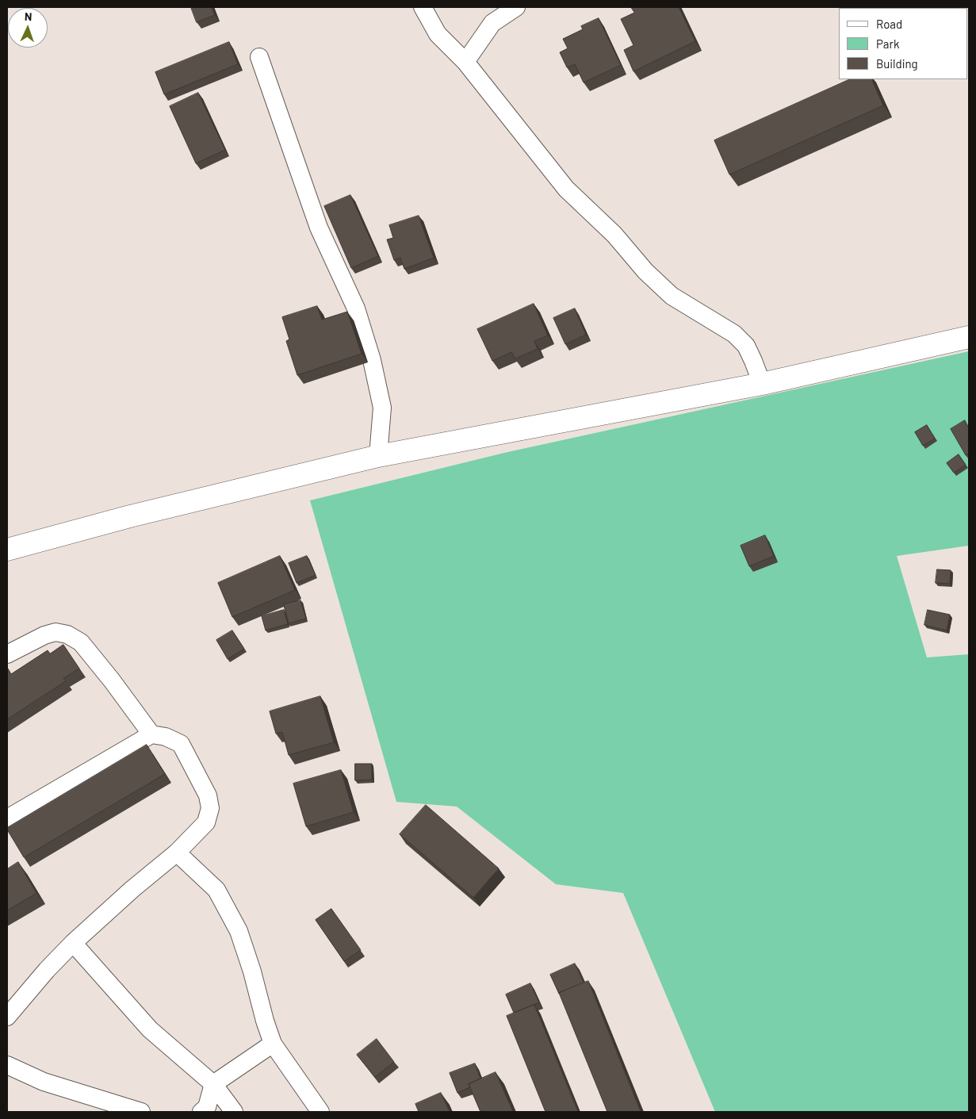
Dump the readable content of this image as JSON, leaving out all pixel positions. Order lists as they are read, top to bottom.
{
  "legend": ["Road", "Park", "Building"],
  "north": "top"
}
